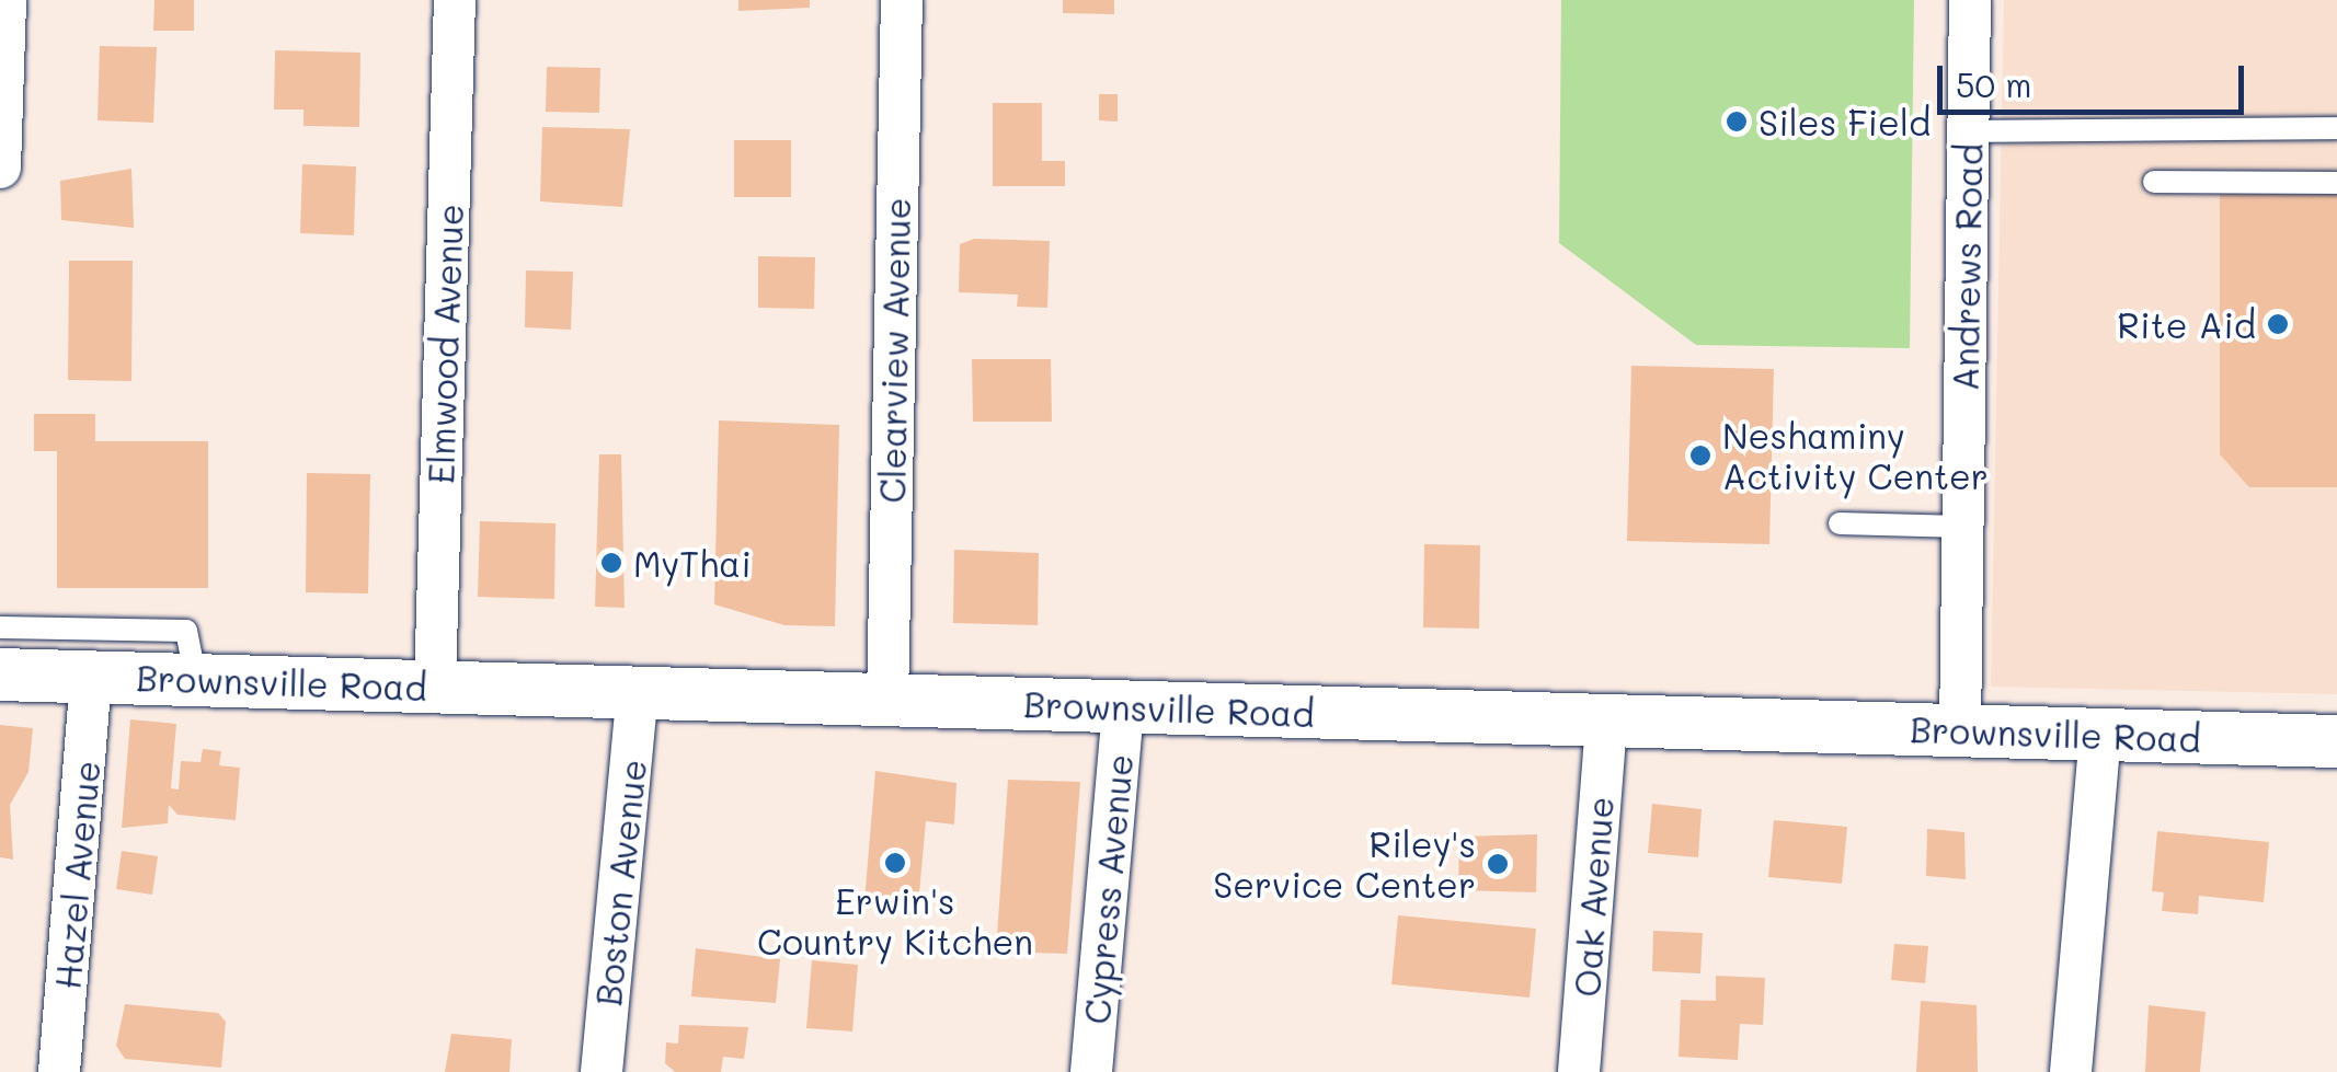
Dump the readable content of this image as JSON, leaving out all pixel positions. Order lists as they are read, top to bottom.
{
  "streets": {
    "street": [
      "Andrews Road",
      "Elmwood Avenue",
      "Clearview Avenue",
      "Brownsville Road",
      "Hazel Avenue",
      "Boston Avenue",
      "Cypress Avenue",
      "Oak Avenue"
    ]
  },
  "crossings": [
    ["Andrews Road", "Brownsville Road"],
    ["Elmwood Avenue", "Brownsville Road"],
    ["Clearview Avenue", "Brownsville Road"],
    ["Brownsville Road", "Hazel Avenue"],
    ["Brownsville Road", "Boston Avenue"],
    ["Brownsville Road", "Cypress Avenue"],
    ["Brownsville Road", "Oak Avenue"]
  ],
  "places": [
    "Siles Field",
    "Rite Aid",
    "Neshaminy Activity Center",
    "MyThai",
    "Erwin's Country Kitchen",
    "Riley's Service Center"
  ],
  "scale_bar": "50 m"
}
